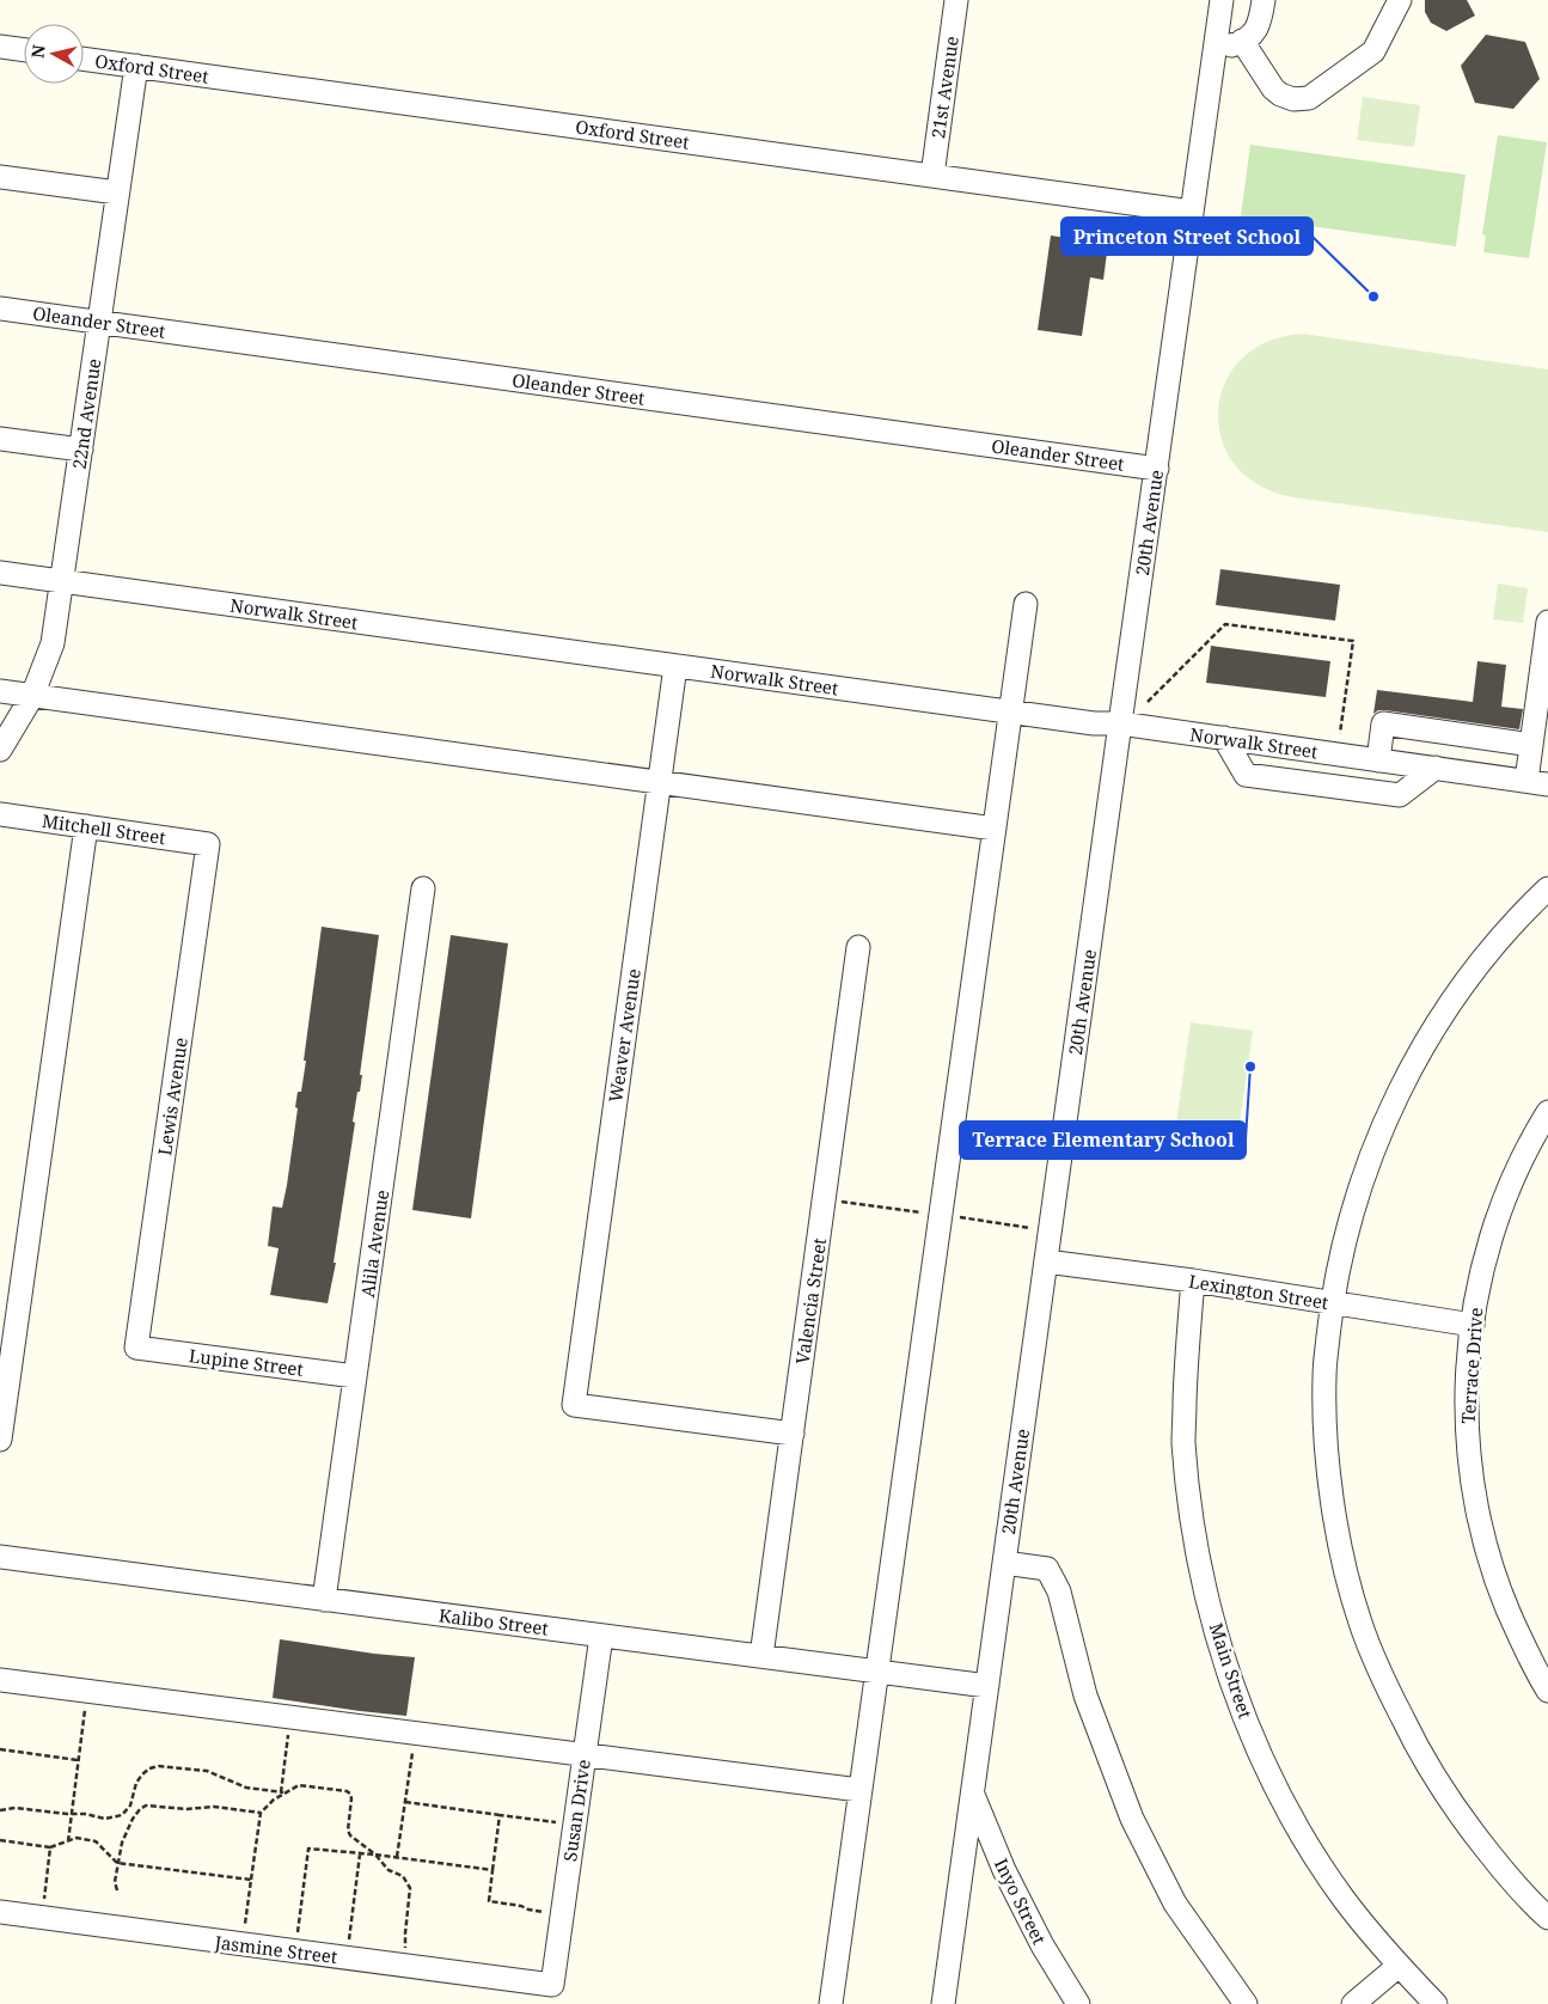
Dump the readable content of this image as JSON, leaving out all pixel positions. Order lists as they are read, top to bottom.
{
  "streets": {
    "street": [
      "Oxford Street",
      "21st Avenue",
      "Oleander Street",
      "22nd Avenue",
      "20th Avenue",
      "Norwalk Street",
      "Mitchell Street",
      "Weaver Avenue",
      "Lewis Avenue",
      "Alila Avenue",
      "Lexington Street",
      "Valencia Street",
      "Lupine Street",
      "Terrace Drive",
      "Kalibo Street",
      "Main Street",
      "Susan Drive",
      "Inyo Street",
      "Jasmine Street"
    ]
  },
  "crossings": [
    ["Oxford Street", "21st Avenue"],
    ["Oxford Street", "22nd Avenue"],
    ["Oxford Street", "20th Avenue"],
    ["Oleander Street", "22nd Avenue"],
    ["Oleander Street", "20th Avenue"],
    ["22nd Avenue", "Norwalk Street"],
    ["20th Avenue", "Norwalk Street"],
    ["20th Avenue", "Lexington Street"],
    ["20th Avenue", "Kalibo Street"],
    ["20th Avenue", "Inyo Street"],
    ["Norwalk Street", "Weaver Avenue"],
    ["Mitchell Street", "Lewis Avenue"],
    ["Weaver Avenue", "Valencia Street"],
    ["Lewis Avenue", "Lupine Street"],
    ["Alila Avenue", "Lupine Street"],
    ["Alila Avenue", "Kalibo Street"],
    ["Lexington Street", "Terrace Drive"],
    ["Lexington Street", "Main Street"],
    ["Valencia Street", "Kalibo Street"],
    ["Kalibo Street", "Susan Drive"],
    ["Susan Drive", "Jasmine Street"]
  ],
  "places": ["Princeton Street School", "Terrace Elementary School"],
  "north": "left"
}
